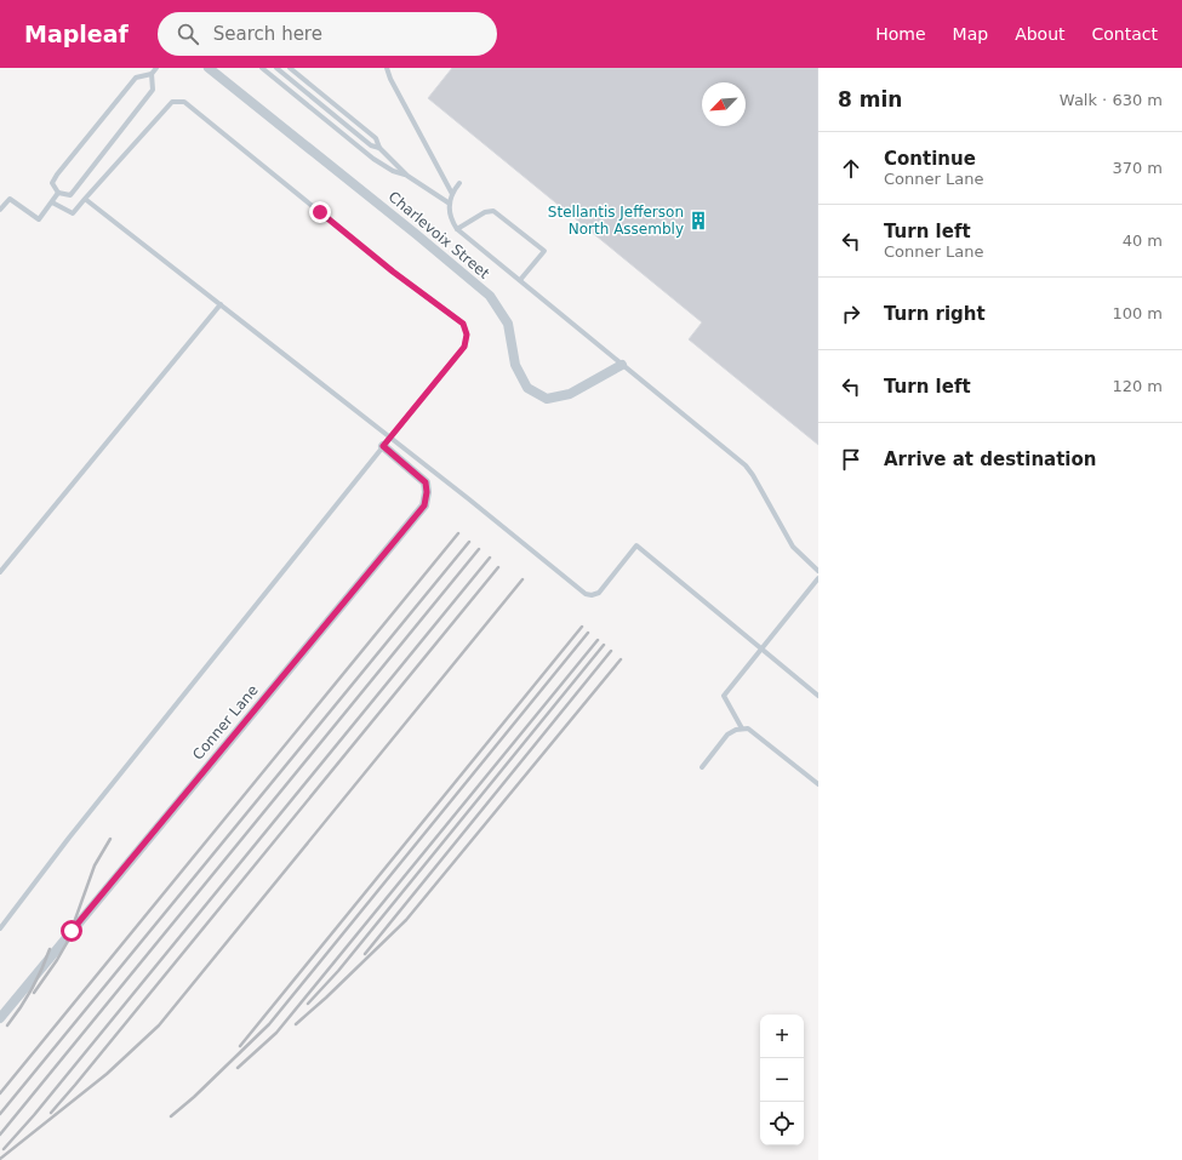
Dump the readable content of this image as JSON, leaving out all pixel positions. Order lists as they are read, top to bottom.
{
  "streets": {
    "street": ["Charlevoix Street", "Conner Lane"]
  },
  "places": {
    "building": ["Stellantis Jefferson North Assembly"]
  },
  "north": "bottom left",
  "page": {
    "header": "Mapleaf",
    "search": "Search here",
    "nav": [
      "Home",
      "Map",
      "About",
      "Contact"
    ],
    "heading": ["8 min", "Walk · 630 m"],
    "list": [
      ["Continue", "Conner Lane", "370 m"],
      ["Turn left", "Conner Lane", "40 m"],
      ["Turn right", "100 m"],
      ["Turn left", "120 m"],
      "Arrive at destination"
    ],
    "map_buttons": ["+", "−"]
  }
}
